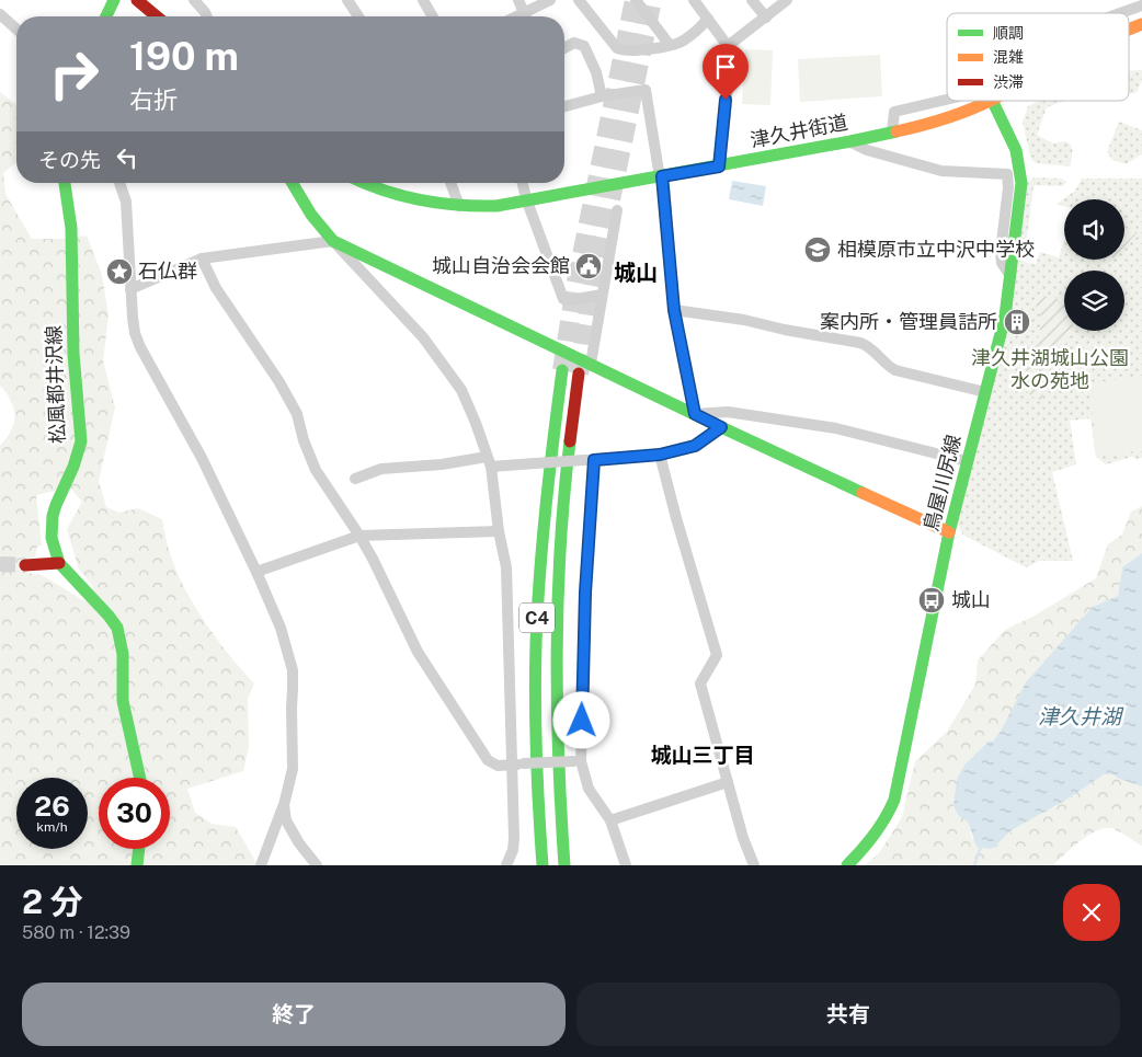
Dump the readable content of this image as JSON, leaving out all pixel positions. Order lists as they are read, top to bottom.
{
  "streets": {
    "main road": [
      "津久井街道",
      "松風都井沢線",
      "鳥屋川尻線",
      "C4"
    ]
  },
  "districts": ["城山", "城山三丁目"],
  "water": ["津久井湖"],
  "parks": ["津久井湖城山公園 水の苑地"],
  "places": {
    "school or university": ["相模原市立中沢中学校"],
    "public building": ["城山自治会会館"],
    "place": ["石仏群"],
    "building": ["案内所・管理員詰所"],
    "bus stop": ["城山"]
  },
  "legend": ["順調", "混雑", "渋滞"],
  "page": {
    "turn": ["190 m", "右折"],
    "then": "その先",
    "speed": "26 km/h",
    "limit": "30",
    "heading": ["2 分", "580 m · 12:39"],
    "buttons": ["終了", "共有"]
  }
}
